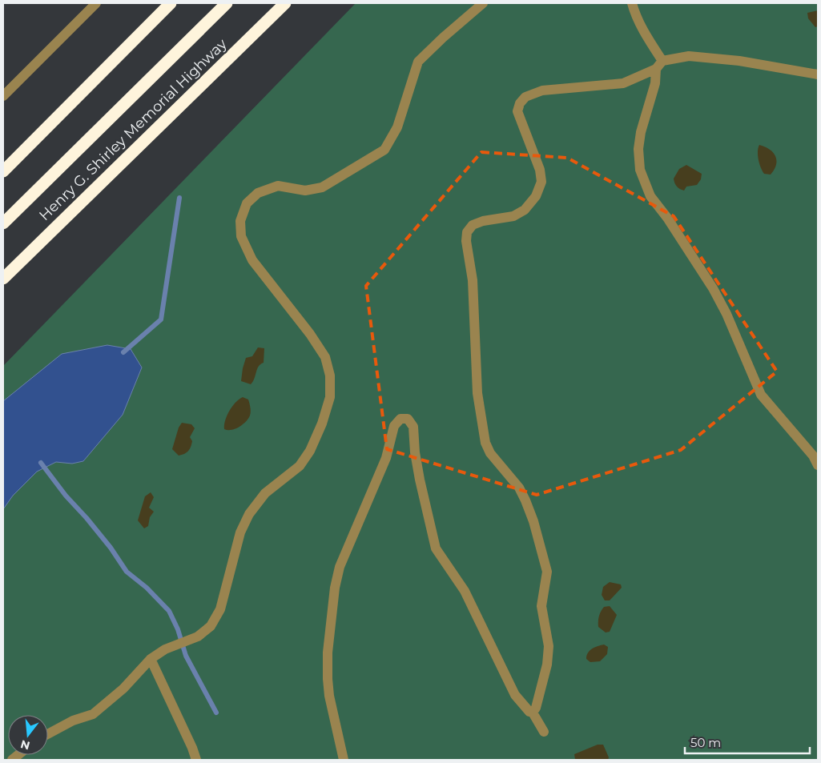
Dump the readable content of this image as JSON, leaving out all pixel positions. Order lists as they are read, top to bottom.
{
  "streets": {
    "highway": ["Henry G. Shirley Memorial Highway"]
  },
  "scale_bar": "50 m",
  "north": "bottom"
}
